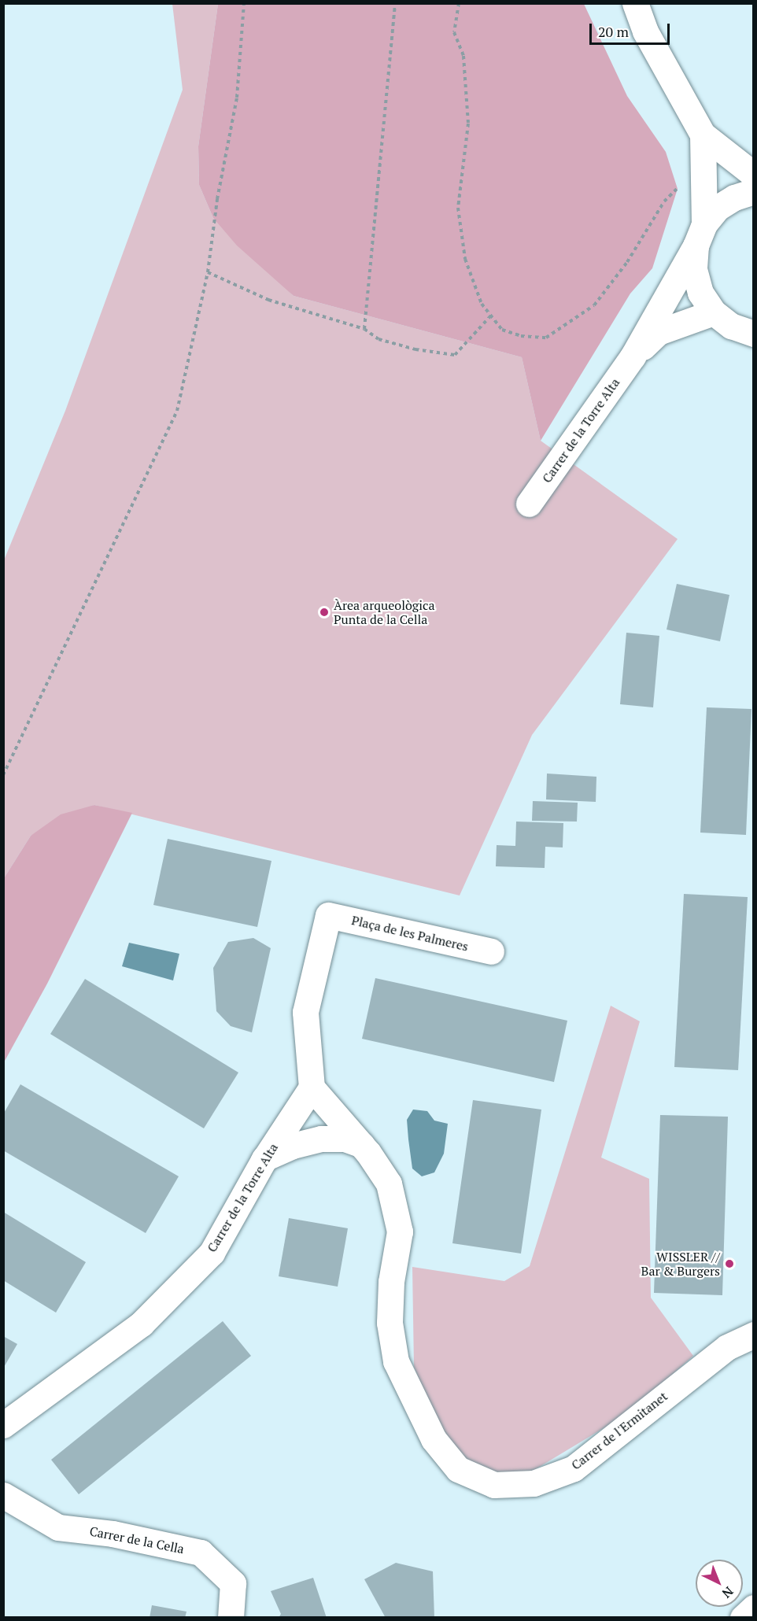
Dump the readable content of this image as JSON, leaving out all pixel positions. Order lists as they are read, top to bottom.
{
  "streets": {
    "street": [
      "Carrer de la Torre Alta",
      "Plaça de les Palmeres",
      "Carrer de l'Ermitanet",
      "Carrer de la Cella"
    ]
  },
  "crossings": [
    ["Carrer de la Torre Alta", "Plaça de les Palmeres"],
    ["Carrer de la Torre Alta", "Carrer de l'Ermitanet"],
    ["Plaça de les Palmeres", "Carrer de l'Ermitanet"]
  ],
  "places": ["Àrea arqueològica Punta de la Cella", "WISSLER // Bar & Burgers"],
  "scale_bar": "20 m",
  "north": "bottom right"
}
